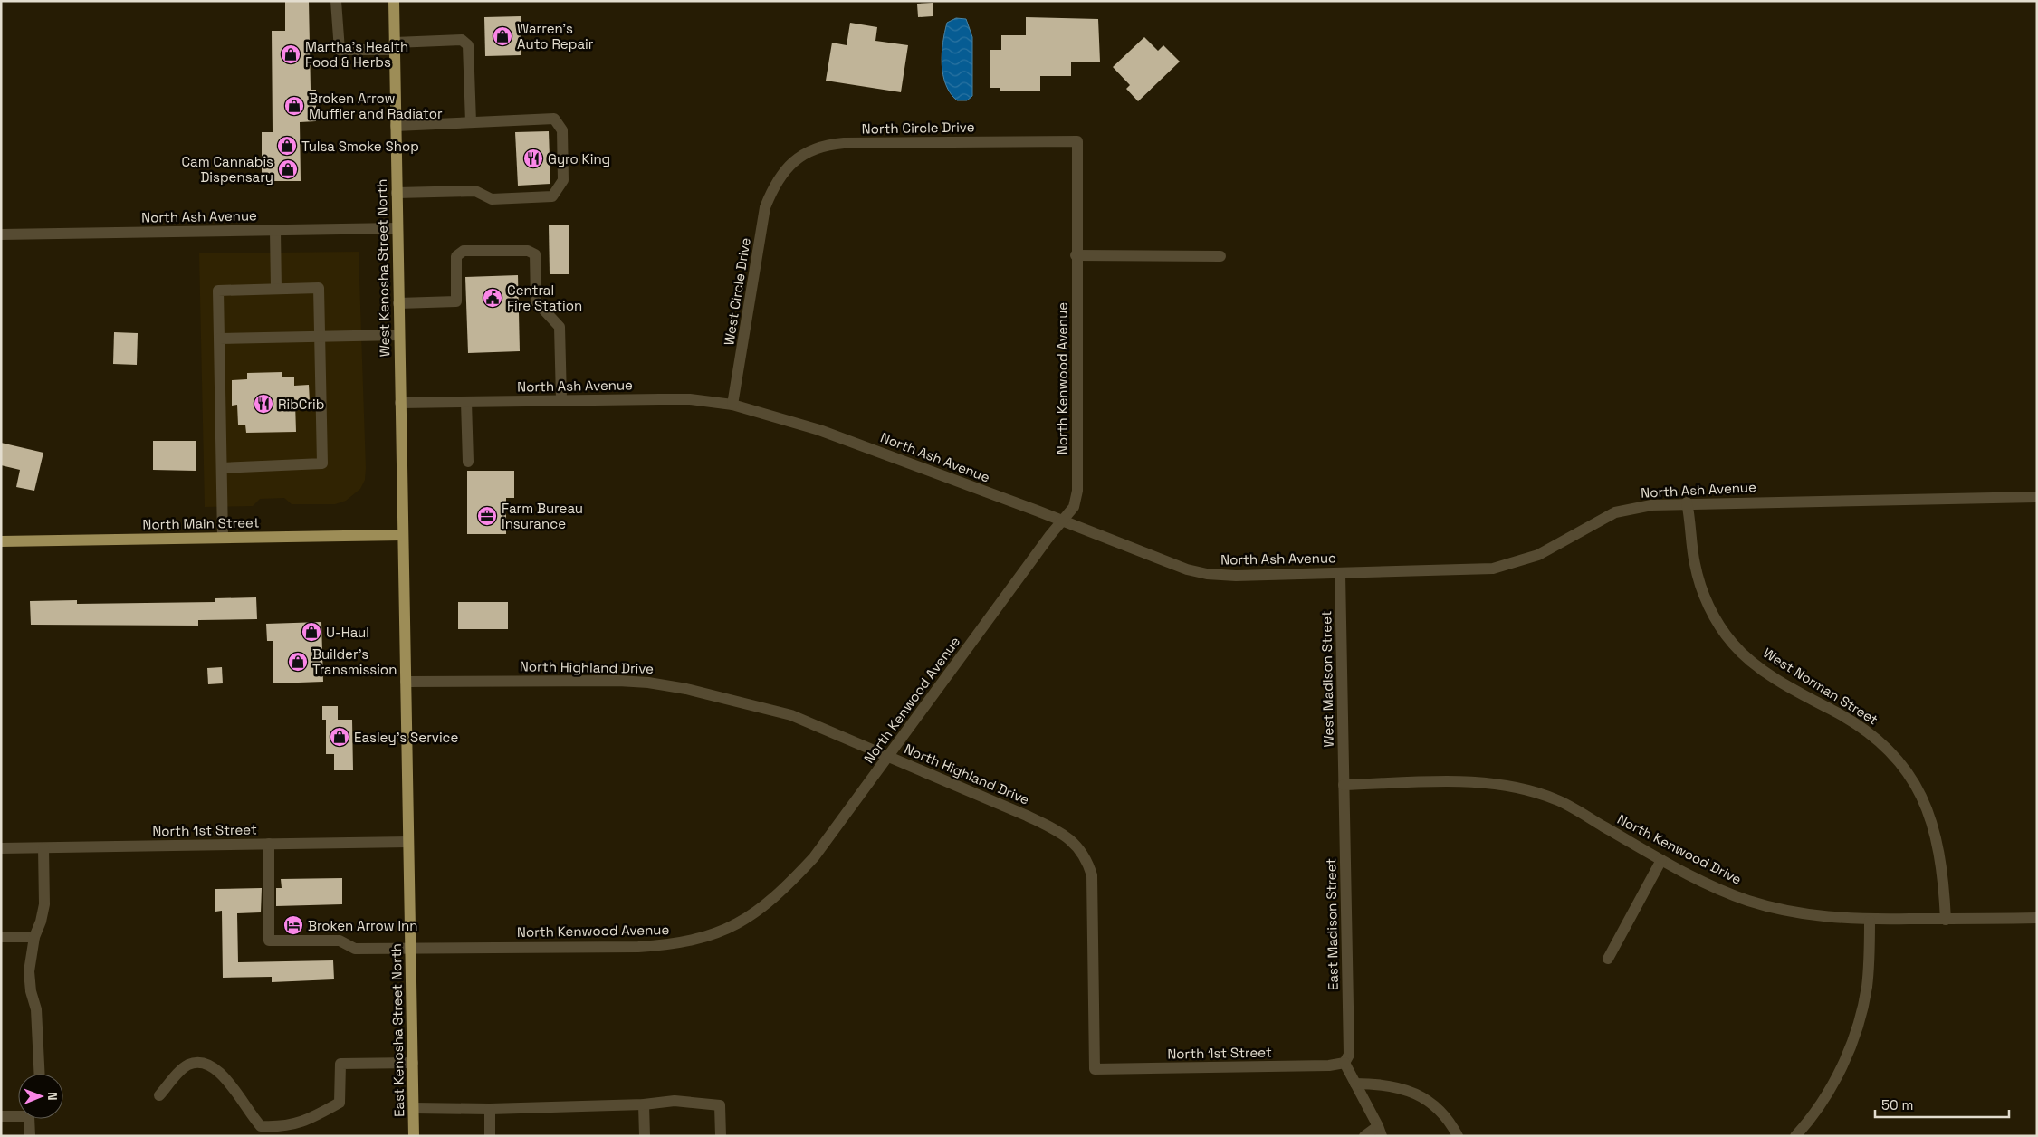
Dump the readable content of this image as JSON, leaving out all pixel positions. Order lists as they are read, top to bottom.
{
  "streets": {
    "main road": ["West Kenosha Street North", "North Main Street", "East Kenosha Street North"],
    "street": [
      "North Circle Drive",
      "North Ash Avenue",
      "West Circle Drive",
      "North Kenwood Avenue",
      "North Highland Drive",
      "West Madison Street",
      "West Norman Street",
      "North 1st Street",
      "North Kenwood Drive",
      "East Madison Street"
    ]
  },
  "crossings": [
    ["North Circle Drive", "West Circle Drive"],
    ["North Circle Drive", "North Kenwood Avenue"],
    ["North Ash Avenue", "West Kenosha Street North"],
    ["North Ash Avenue", "West Circle Drive"],
    ["North Ash Avenue", "North Kenwood Avenue"],
    ["North Ash Avenue", "West Madison Street"],
    ["North Ash Avenue", "West Norman Street"],
    ["West Kenosha Street North", "North Main Street"],
    ["North Kenwood Avenue", "North Highland Drive"],
    ["North Kenwood Avenue", "North 1st Street"],
    ["North Kenwood Avenue", "East Kenosha Street North"],
    ["North Highland Drive", "North 1st Street"],
    ["North Highland Drive", "East Kenosha Street North"],
    ["West Madison Street", "North Kenwood Drive"],
    ["West Madison Street", "East Madison Street"],
    ["West Norman Street", "North Kenwood Drive"],
    ["North 1st Street", "East Madison Street"],
    ["North 1st Street", "East Kenosha Street North"],
    ["North Kenwood Drive", "East Madison Street"]
  ],
  "places": {
    "shop": [
      "Warren's Auto Repair",
      "Martha's Health Food & Herbs",
      "Broken Arrow Muffler and Radiator",
      "Tulsa Smoke Shop",
      "Cam Cannabis Dispensary",
      "U-Haul",
      "Builder's Transmission",
      "Easley's Service"
    ],
    "restaurant": ["Gyro King", "RibCrib"],
    "public building": ["Central Fire Station"],
    "office": ["Farm Bureau Insurance"],
    "hotel": ["Broken Arrow Inn"]
  },
  "scale_bar": "50 m",
  "north": "right"
}
